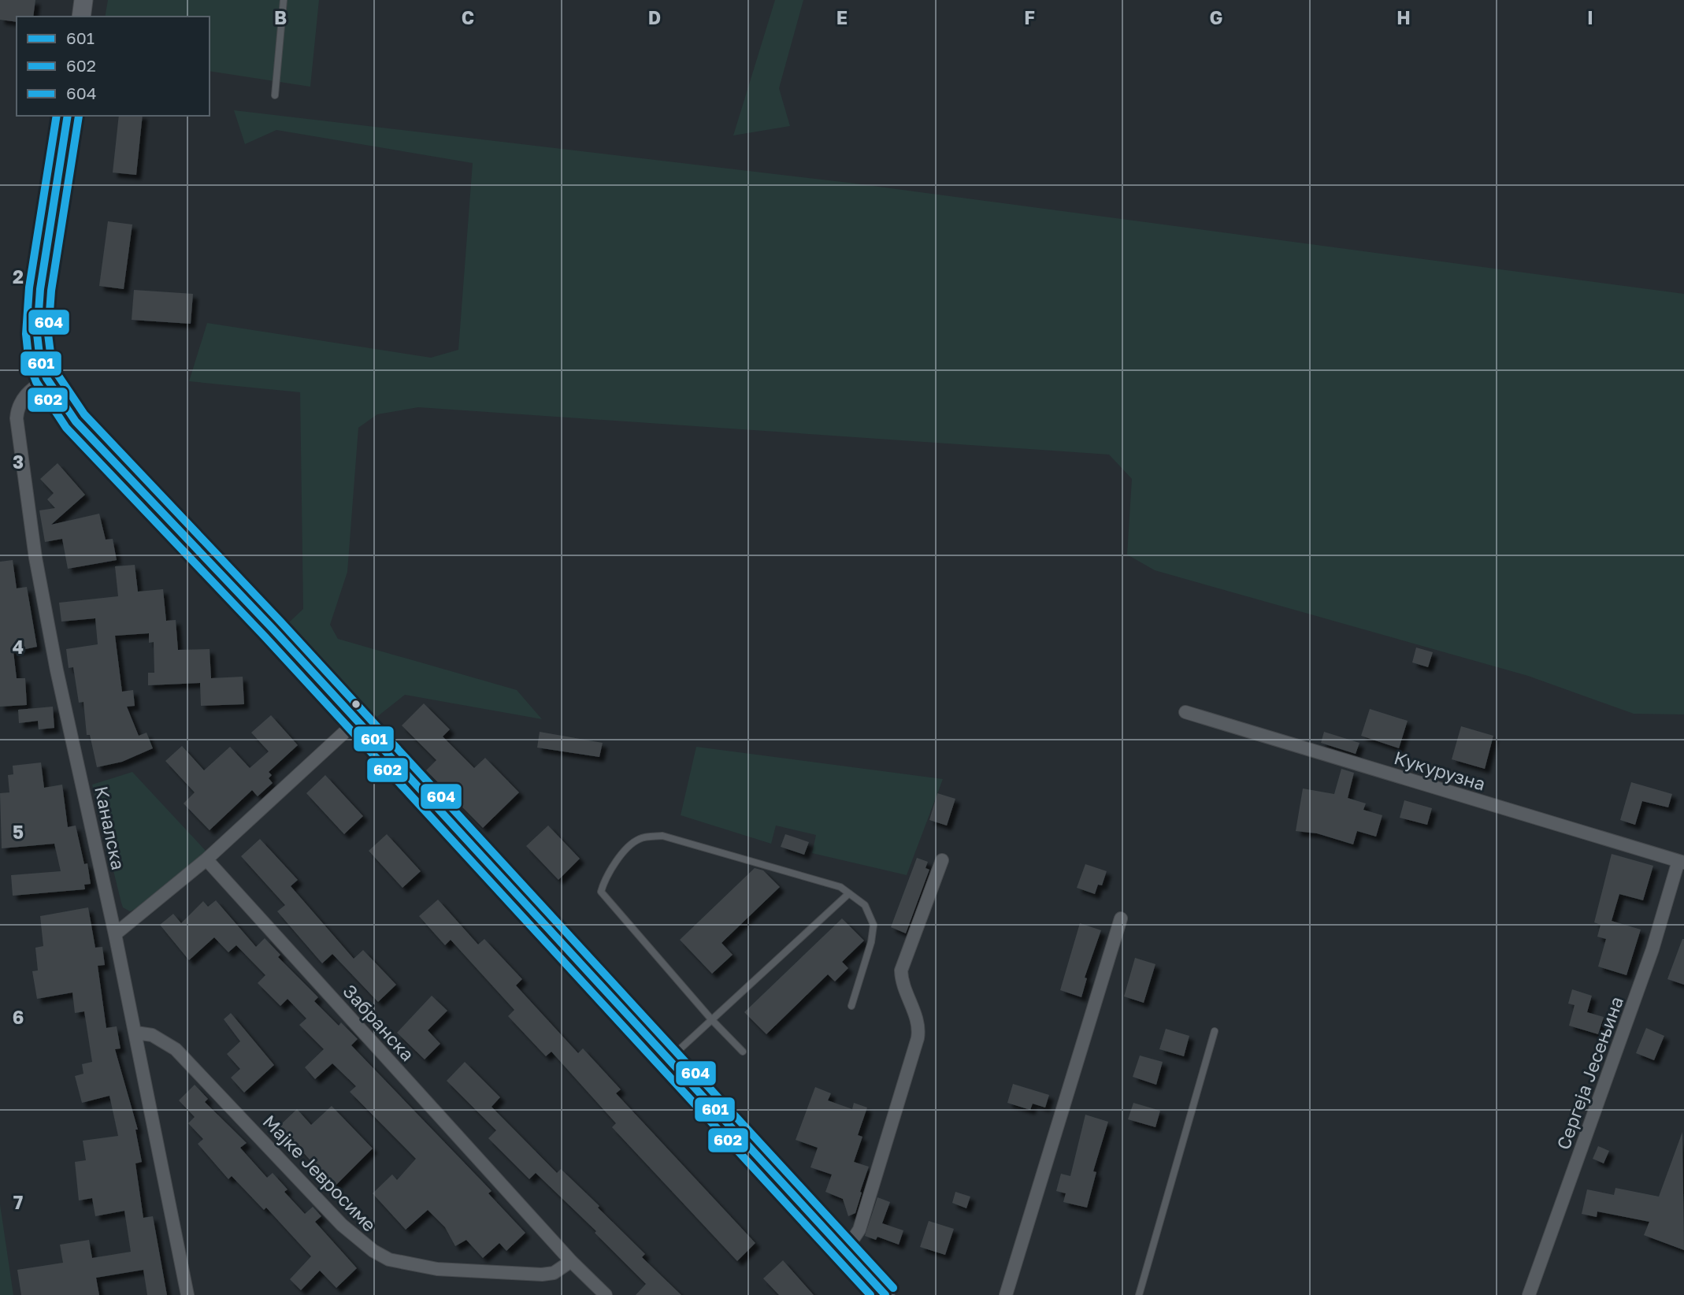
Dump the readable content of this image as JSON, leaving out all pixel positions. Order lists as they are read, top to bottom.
{
  "streets": {
    "street": [
      "Кукурузна",
      "Каналска",
      "Забранска",
      "Сергеја Јесењина",
      "Мајке Јевросиме"
    ]
  },
  "crossings": [
    ["Кукурузна", "Сергеја Јесењина"],
    ["Каналска", "Мајке Јевросиме"],
    ["Забранска", "Мајке Јевросиме"]
  ],
  "lines": ["transit line 601", "transit line 602", "transit line 604"],
  "legend": ["601", "602", "604"],
  "grid": {
    "columns": [
      "B",
      "C",
      "D",
      "E",
      "F",
      "G",
      "H",
      "I"
    ],
    "rows": [
      "2",
      "3",
      "4",
      "5",
      "6",
      "7"
    ]
  }
}
